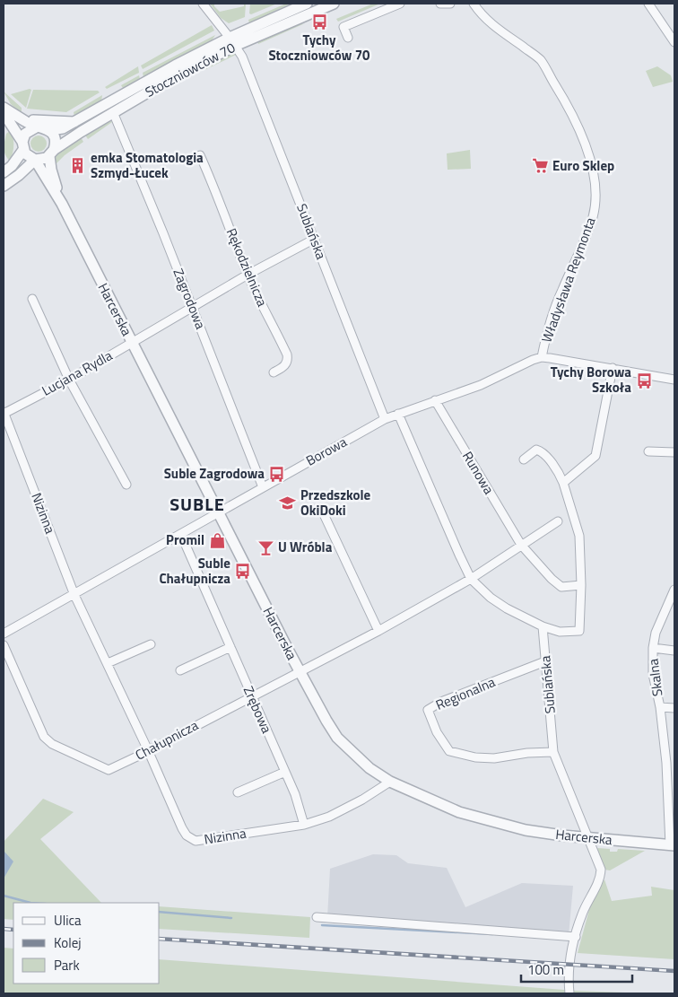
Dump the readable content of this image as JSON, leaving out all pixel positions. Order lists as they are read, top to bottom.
{
  "streets": {
    "street": [
      "Stoczniowców 70",
      "Sublańska",
      "Rękodzielnicza",
      "Władysława Reymonta",
      "Zagrodowa",
      "Harcerska",
      "Lucjana Rydla",
      "Borowa",
      "Runowa",
      "Nizinna",
      "Skalna",
      "Regionalna",
      "Zrębowa",
      "Chałupnicza"
    ]
  },
  "crossings": [
    ["Stoczniowców 70", "Sublańska"],
    ["Stoczniowców 70", "Zagrodowa"],
    ["Stoczniowców 70", "Harcerska"],
    ["Sublańska", "Harcerska"],
    ["Sublańska", "Lucjana Rydla"],
    ["Sublańska", "Borowa"],
    ["Sublańska", "Regionalna"],
    ["Rękodzielnicza", "Lucjana Rydla"],
    ["Władysława Reymonta", "Borowa"],
    ["Zagrodowa", "Lucjana Rydla"],
    ["Zagrodowa", "Borowa"],
    ["Harcerska", "Lucjana Rydla"],
    ["Harcerska", "Borowa"],
    ["Harcerska", "Nizinna"],
    ["Harcerska", "Skalna"],
    ["Harcerska", "Chałupnicza"],
    ["Lucjana Rydla", "Nizinna"],
    ["Borowa", "Runowa"],
    ["Borowa", "Nizinna"],
    ["Borowa", "Zrębowa"],
    ["Nizinna", "Zrębowa"],
    ["Nizinna", "Chałupnicza"],
    ["Zrębowa", "Chałupnicza"]
  ],
  "districts": ["SUBLE"],
  "places": {
    "bus stop": [
      "Tychy Stoczniowców 70",
      "Tychy Borowa Szkoła",
      "Suble Zagrodowa",
      "Suble Chałupnicza"
    ],
    "building": ["emka Stomatologia Szmyd-Łucek"],
    "supermarket": ["Euro Sklep"],
    "school or university": ["Przedszkole OkiDoki"],
    "shop": ["Promil"],
    "bar": ["U Wróbla"]
  },
  "legend": ["Ulica", "Kolej", "Park"],
  "scale_bar": "100 m"
}
